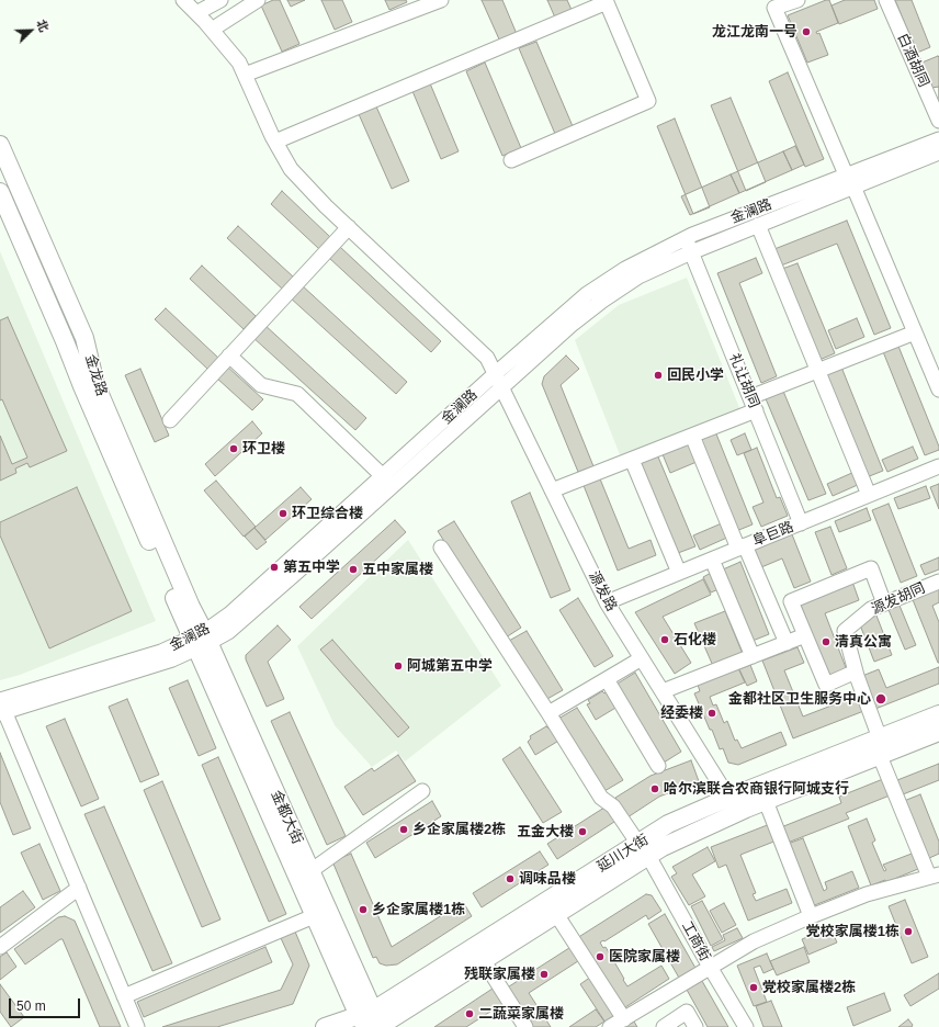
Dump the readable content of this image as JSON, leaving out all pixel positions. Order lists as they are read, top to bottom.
{
  "streets": {
    "main road": ["金龙路", "金都大街", "延川大街"],
    "street": [
      "白酒胡同",
      "金澜路",
      "礼让胡同",
      "阜巨路",
      "源发路",
      "源发胡同",
      "工商街"
    ]
  },
  "crossings": [
    ["金澜路", "礼让胡同"],
    ["金澜路", "源发路"],
    ["金澜路", "金都大街"],
    ["金龙路", "金都大街"],
    ["礼让胡同", "阜巨路"],
    ["阜巨路", "源发路"],
    ["源发路", "延川大街"],
    ["源发胡同", "延川大街"],
    ["金都大街", "延川大街"],
    ["延川大街", "工商街"]
  ],
  "places": [
    "龙江龙南一号",
    "回民小学",
    "环卫楼",
    "环卫综合楼",
    "第五中学",
    "五中家属楼",
    "石化楼",
    "清真公寓",
    "阿城第五中学",
    "金都社区卫生服务中心",
    "经委楼",
    "哈尔滨联合农商银行阿城支行",
    "乡企家属楼2栋",
    "五金大楼",
    "调味品楼",
    "乡企家属楼1栋",
    "党校家属楼1栋",
    "医院家属楼",
    "残联家属楼",
    "党校家属楼2栋",
    "二蔬菜家属楼"
  ],
  "scale_bar": "50 m",
  "north": "top right"
}
